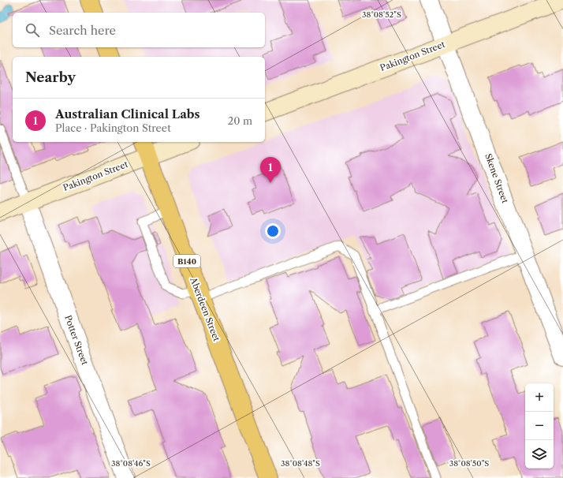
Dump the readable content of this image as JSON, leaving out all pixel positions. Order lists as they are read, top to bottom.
{
  "streets": {
    "main road": ["B140", "Aberdeen Street"],
    "street": ["Pakington Street", "Skene Street", "Potter Street"]
  },
  "crossings": [
    ["Pakington Street", "Skene Street"],
    ["Pakington Street", "Aberdeen Street"],
    ["Pakington Street", "Potter Street"]
  ],
  "page": {
    "search": "Search here",
    "heading": "Nearby",
    "list": [
      {
        "mark": "1",
        "name": "Australian Clinical Labs",
        "note": "Place · Pakington Street",
        "value": "20 m"
      }
    ],
    "pins": "1",
    "map_buttons": ["+", "−"]
  },
  "coordinates": [
    "38°08'52\"S",
    "38°08'46\"S",
    "38°08'48\"S",
    "38°08'50\"S"
  ]
}
